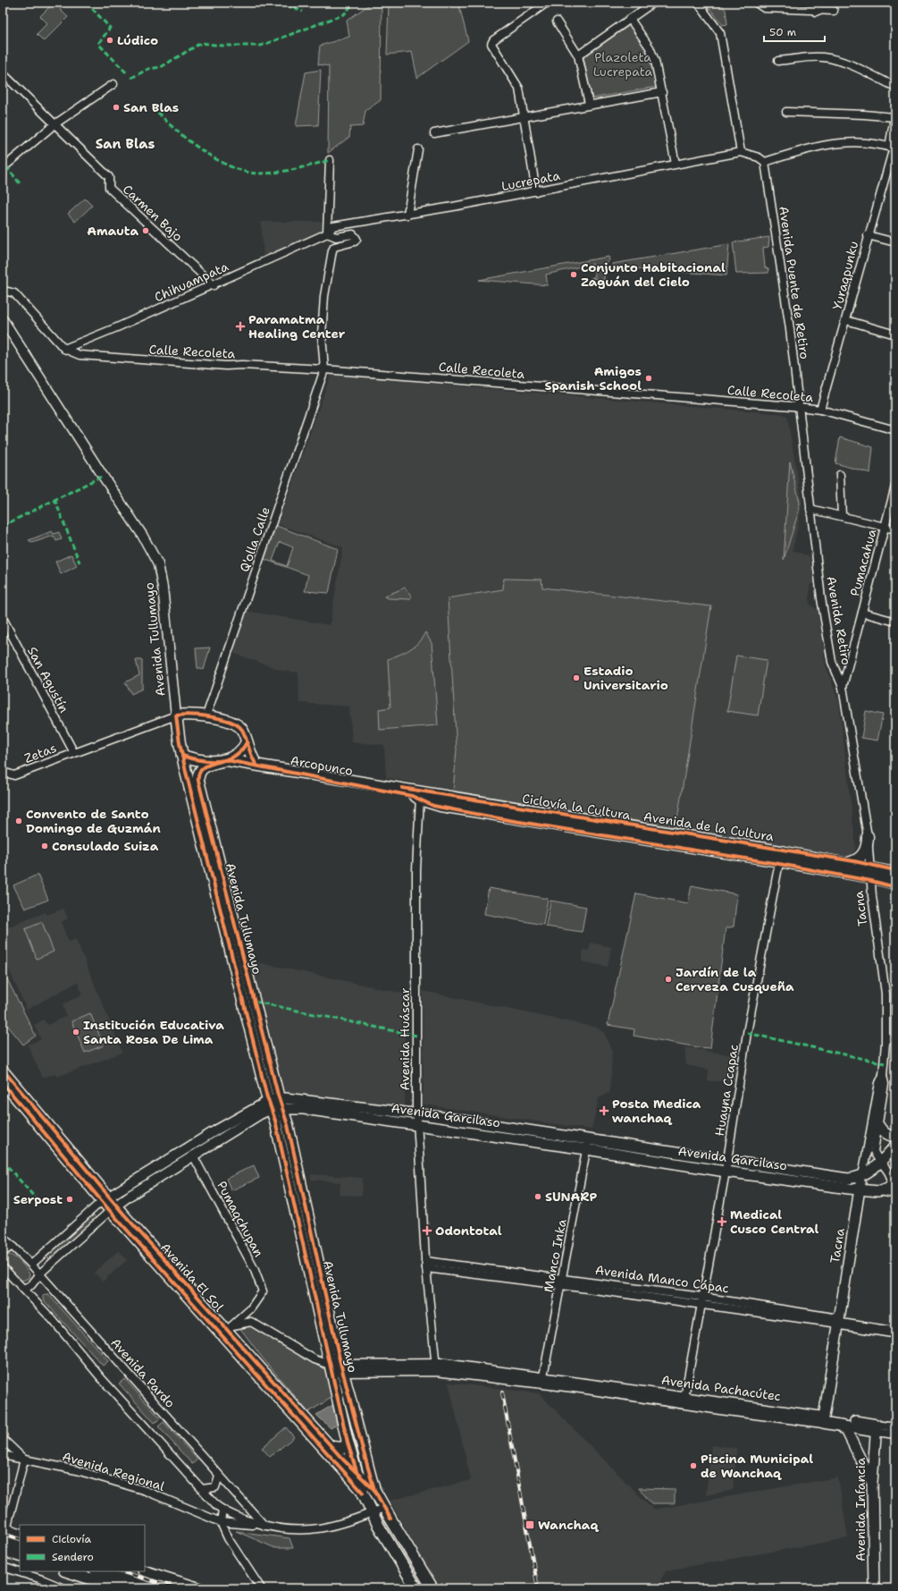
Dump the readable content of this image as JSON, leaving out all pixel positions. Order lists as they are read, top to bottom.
{
  "streets": {
    "main road": [
      "Avenida Tullumayo",
      "Arcopunco",
      "Avenida de la Cultura",
      "Tacna",
      "Avenida Garcilaso",
      "Avenida Manco Cápac",
      "Avenida Pachacútec",
      "Avenida Infancia"
    ],
    "street": [
      "Lucrepata",
      "Carmen Bajo",
      "Yuraqpunku",
      "Chihuampata",
      "Avenida Puente de Retiro",
      "Calle Recoleta",
      "Q'olla Calle",
      "Pumacahua",
      "Avenida Retiro",
      "San Agustín",
      "Zetas",
      "Avenida Huáscar",
      "Huayna Ccapac",
      "Pumaqchupan",
      "Manco Inka",
      "Avenida El Sol",
      "Avenida Pardo",
      "Avenida Regional"
    ],
    "cycle path": ["Ciclovía la Cultura"]
  },
  "crossings": [
    ["Lucrepata", "Chihuampata"],
    ["Carmen Bajo", "Chihuampata"],
    ["Yuraqpunku", "Calle Recoleta"],
    ["Chihuampata", "Calle Recoleta"],
    ["Avenida Puente de Retiro", "Calle Recoleta"],
    ["Avenida Puente de Retiro", "Avenida Retiro"],
    ["Calle Recoleta", "Q'olla Calle"],
    ["Calle Recoleta", "Avenida Retiro"],
    ["Pumacahua", "Avenida Retiro"],
    ["Avenida Tullumayo", "Zetas"],
    ["Avenida Tullumayo", "Arcopunco"],
    ["Avenida Tullumayo", "Avenida Garcilaso"],
    ["Avenida Tullumayo", "Avenida El Sol"],
    ["Avenida Tullumayo", "Avenida Pachacútec"],
    ["San Agustín", "Zetas"],
    ["Arcopunco", "Avenida de la Cultura"],
    ["Arcopunco", "Avenida Huáscar"],
    ["Avenida de la Cultura", "Tacna"],
    ["Avenida de la Cultura", "Avenida Huáscar"],
    ["Avenida de la Cultura", "Huayna Ccapac"],
    ["Tacna", "Avenida Garcilaso"],
    ["Tacna", "Avenida Manco Cápac"],
    ["Tacna", "Avenida Pachacútec"],
    ["Avenida Huáscar", "Avenida Garcilaso"],
    ["Avenida Huáscar", "Avenida Manco Cápac"],
    ["Avenida Huáscar", "Avenida Pachacútec"],
    ["Huayna Ccapac", "Avenida Garcilaso"],
    ["Huayna Ccapac", "Avenida Manco Cápac"],
    ["Huayna Ccapac", "Avenida Pachacútec"],
    ["Avenida Garcilaso", "Pumaqchupan"],
    ["Avenida Garcilaso", "Manco Inka"],
    ["Avenida Garcilaso", "Avenida El Sol"],
    ["Avenida Garcilaso", "Avenida Pardo"],
    ["Manco Inka", "Avenida Manco Cápac"],
    ["Manco Inka", "Avenida Pachacútec"],
    ["Avenida Pardo", "Avenida Regional"],
    ["Avenida Pachacútec", "Avenida Infancia"]
  ],
  "districts": ["San Blas"],
  "parks": ["Plazoleta Lucrepata"],
  "places": {
    "other": [
      "Lúdico",
      "San Blas",
      "Amauta",
      "Conjunto Habitacional Zaguán del Cielo",
      "Amigos Spanish School",
      "Estadio Universitario",
      "Convento de Santo Domingo de Guzmán",
      "Consulado Suiza",
      "Jardín de la Cerveza Cusqueña",
      "Institución Educativa Santa Rosa De Lima",
      "SUNARP",
      "Serpost",
      "Piscina Municipal de Wanchaq"
    ],
    "health": [
      "Paramatma Healing Center",
      "Posta Medica wanchaq",
      "Medical Cusco Central",
      "Odontotal"
    ],
    "transit": ["Wanchaq"]
  },
  "legend": ["Ciclovía", "Sendero"],
  "scale_bar": "50 m"
}
